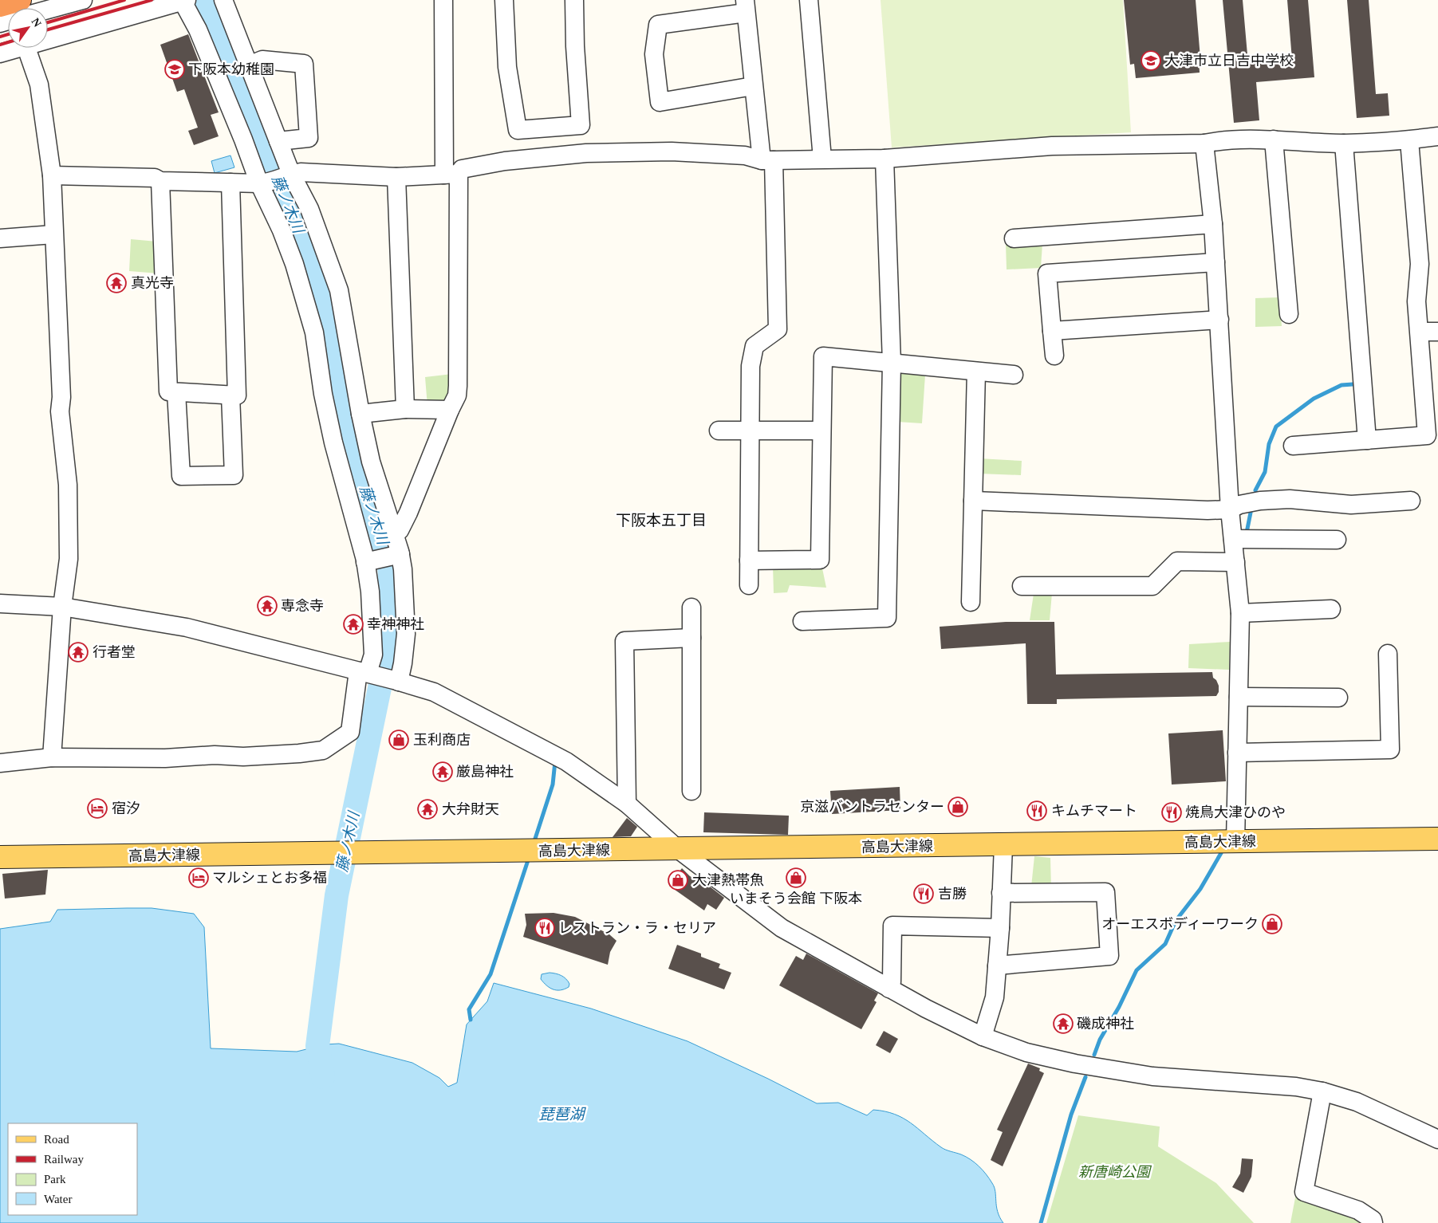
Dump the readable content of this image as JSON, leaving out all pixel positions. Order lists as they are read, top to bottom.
{
  "streets": {
    "main road": ["高島大津線"]
  },
  "districts": ["下阪本五丁目"],
  "water": ["藤ノ木川", "琵琶湖"],
  "parks": ["新唐崎公園"],
  "places": {
    "school or university": ["大津市立日吉中学校", "下阪本幼稚園"],
    "temple": [
      "真光寺",
      "専念寺",
      "幸神神社",
      "行者堂",
      "厳島神社",
      "大弁財天",
      "磯成神社"
    ],
    "shop": [
      "玉利商店",
      "京滋バントラセンター",
      "いまそう会館 下阪本",
      "大津熱帯魚",
      "オーエスボディーワーク"
    ],
    "hotel": ["宿汐", "マルシェとお多福"],
    "restaurant": [
      "キムチマート",
      "焼鳥大津ひのや",
      "吉勝",
      "レストラン・ラ・セリア"
    ]
  },
  "legend": [
    "Road",
    "Railway",
    "Park",
    "Water"
  ],
  "north": "top right"
}
